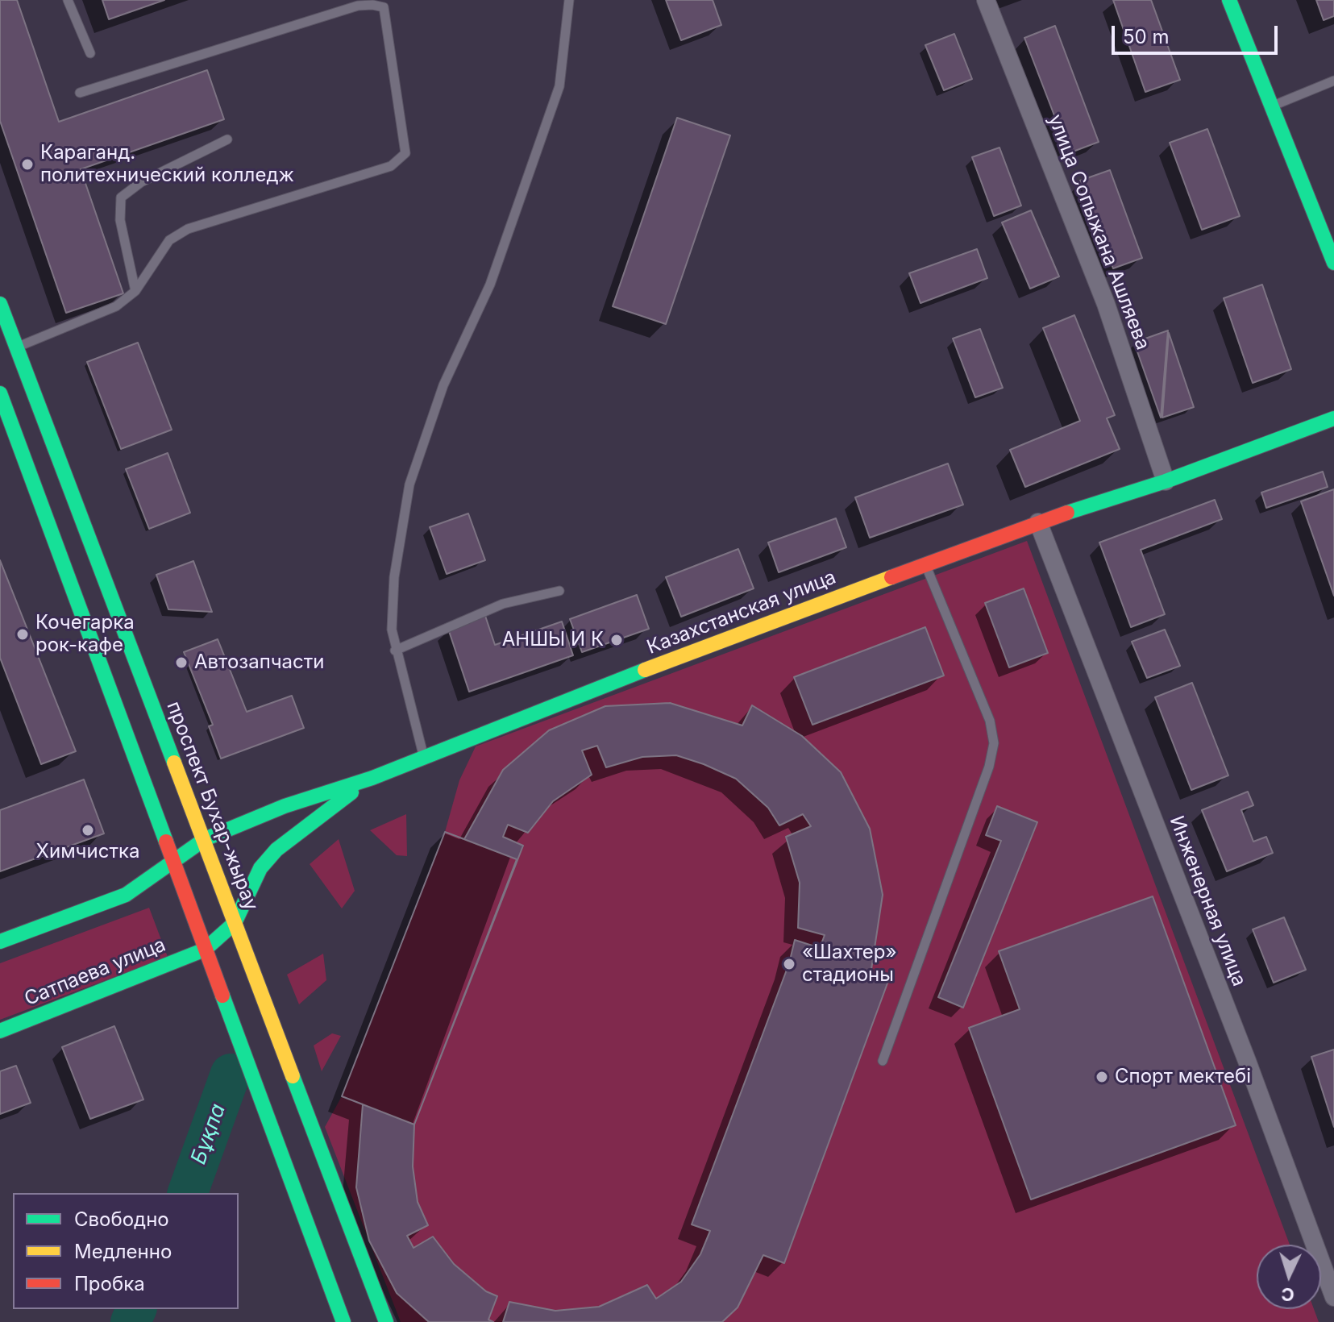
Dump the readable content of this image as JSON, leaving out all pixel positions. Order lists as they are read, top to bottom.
{
  "streets": {
    "main road": ["Казахстанская улица", "проспект Бухар-жырау", "Сатпаева улица"],
    "street": ["улица Сопыжана Ашляева", "Инженерная улица"]
  },
  "crossings": [
    ["улица Сопыжана Ашляева", "Казахстанская улица"],
    ["Казахстанская улица", "проспект Бухар-жырау"],
    ["Казахстанская улица", "Инженерная улица"]
  ],
  "water": ["Бұқпа"],
  "places": [
    "Караганд. политехнический колледж",
    "Кочегарка рок-кафе",
    "АНШЫ И К",
    "Автозапчасти",
    "Химчистка",
    "«Шахтер» стадионы",
    "Спорт мектебі"
  ],
  "legend": ["Свободно", "Медленно", "Пробка"],
  "scale_bar": "50 m",
  "north": "bottom"
}
